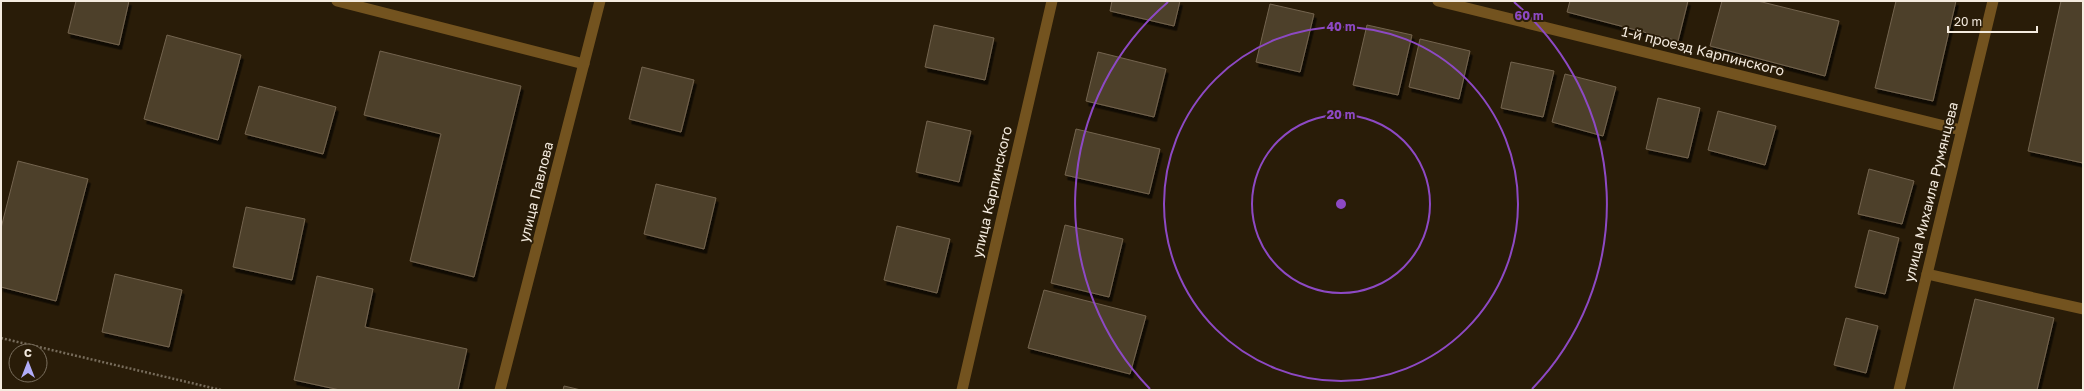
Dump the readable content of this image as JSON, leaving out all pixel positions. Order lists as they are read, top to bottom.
{
  "streets": {
    "street": [
      "1-й проезд Карпинского",
      "улица Павлова",
      "улица Карпинского",
      "улица Михаила Румянцева"
    ]
  },
  "crossings": [
    ["1-й проезд Карпинского", "улица Михаила Румянцева"]
  ],
  "scale_bar": "20 m",
  "north": "top",
  "rings": ["60 m", "40 m", "20 m"]
}
